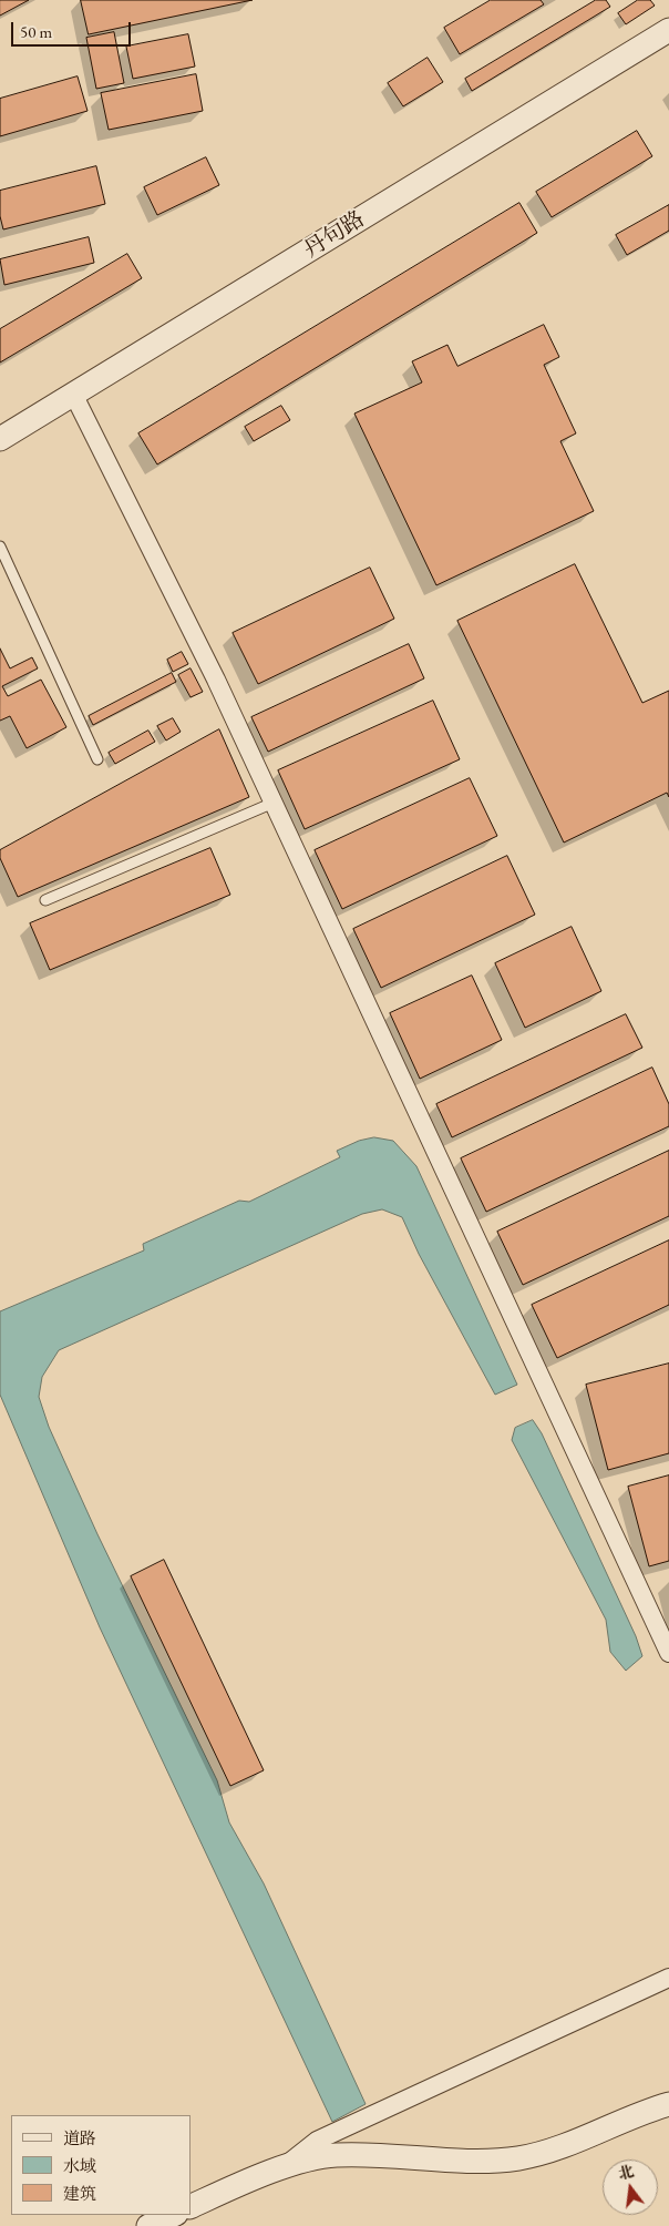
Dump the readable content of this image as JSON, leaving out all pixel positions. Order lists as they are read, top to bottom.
{
  "streets": {
    "street": ["丹句路"]
  },
  "legend": ["道路", "水域", "建筑"],
  "scale_bar": "50 m",
  "north": "top"
}
